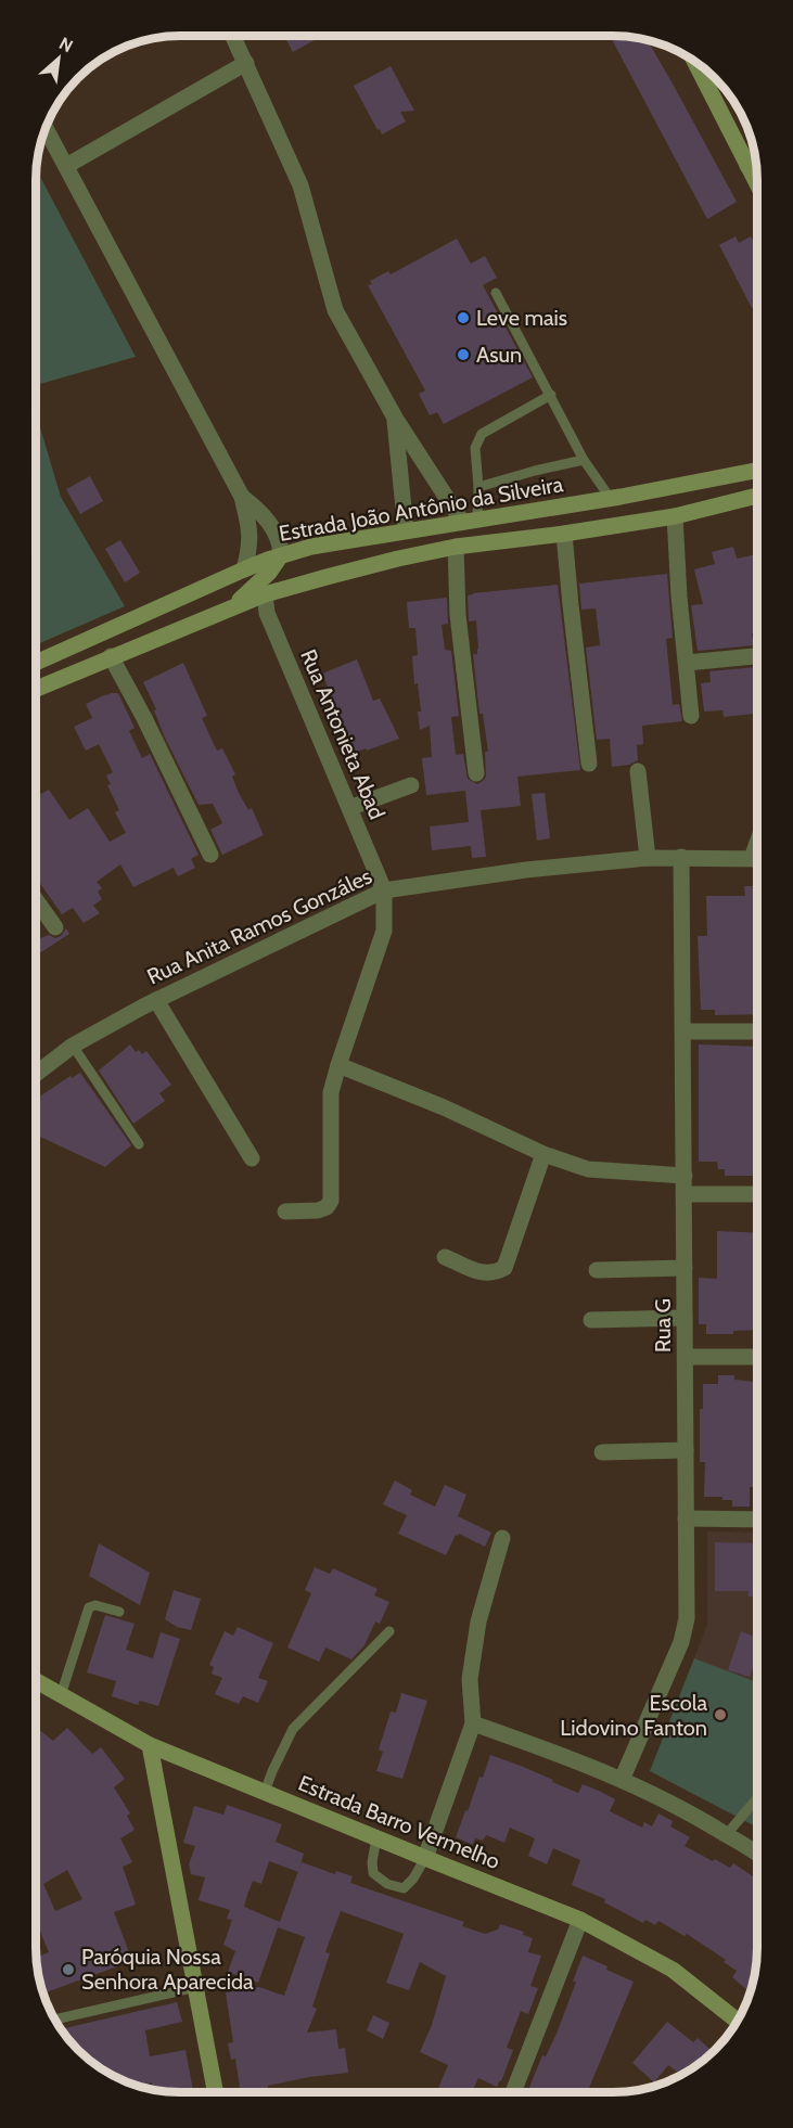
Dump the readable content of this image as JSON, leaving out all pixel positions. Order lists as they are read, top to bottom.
{
  "streets": {
    "main road": ["Estrada João Antônio da Silveira", "Estrada Barro Vermelho"],
    "street": ["Rua Antonieta Abad", "Rua Anita Ramos Gonzáles", "Rua G"]
  },
  "crossings": [
    ["Estrada João Antônio da Silveira", "Rua Antonieta Abad"],
    ["Rua Antonieta Abad", "Rua Anita Ramos Gonzáles"],
    ["Rua Anita Ramos Gonzáles", "Rua G"]
  ],
  "places": [
    "Leve mais",
    "Asun",
    "Escola Lidovino Fanton",
    "Paróquia Nossa Senhora Aparecida"
  ],
  "north": "top right"
}
